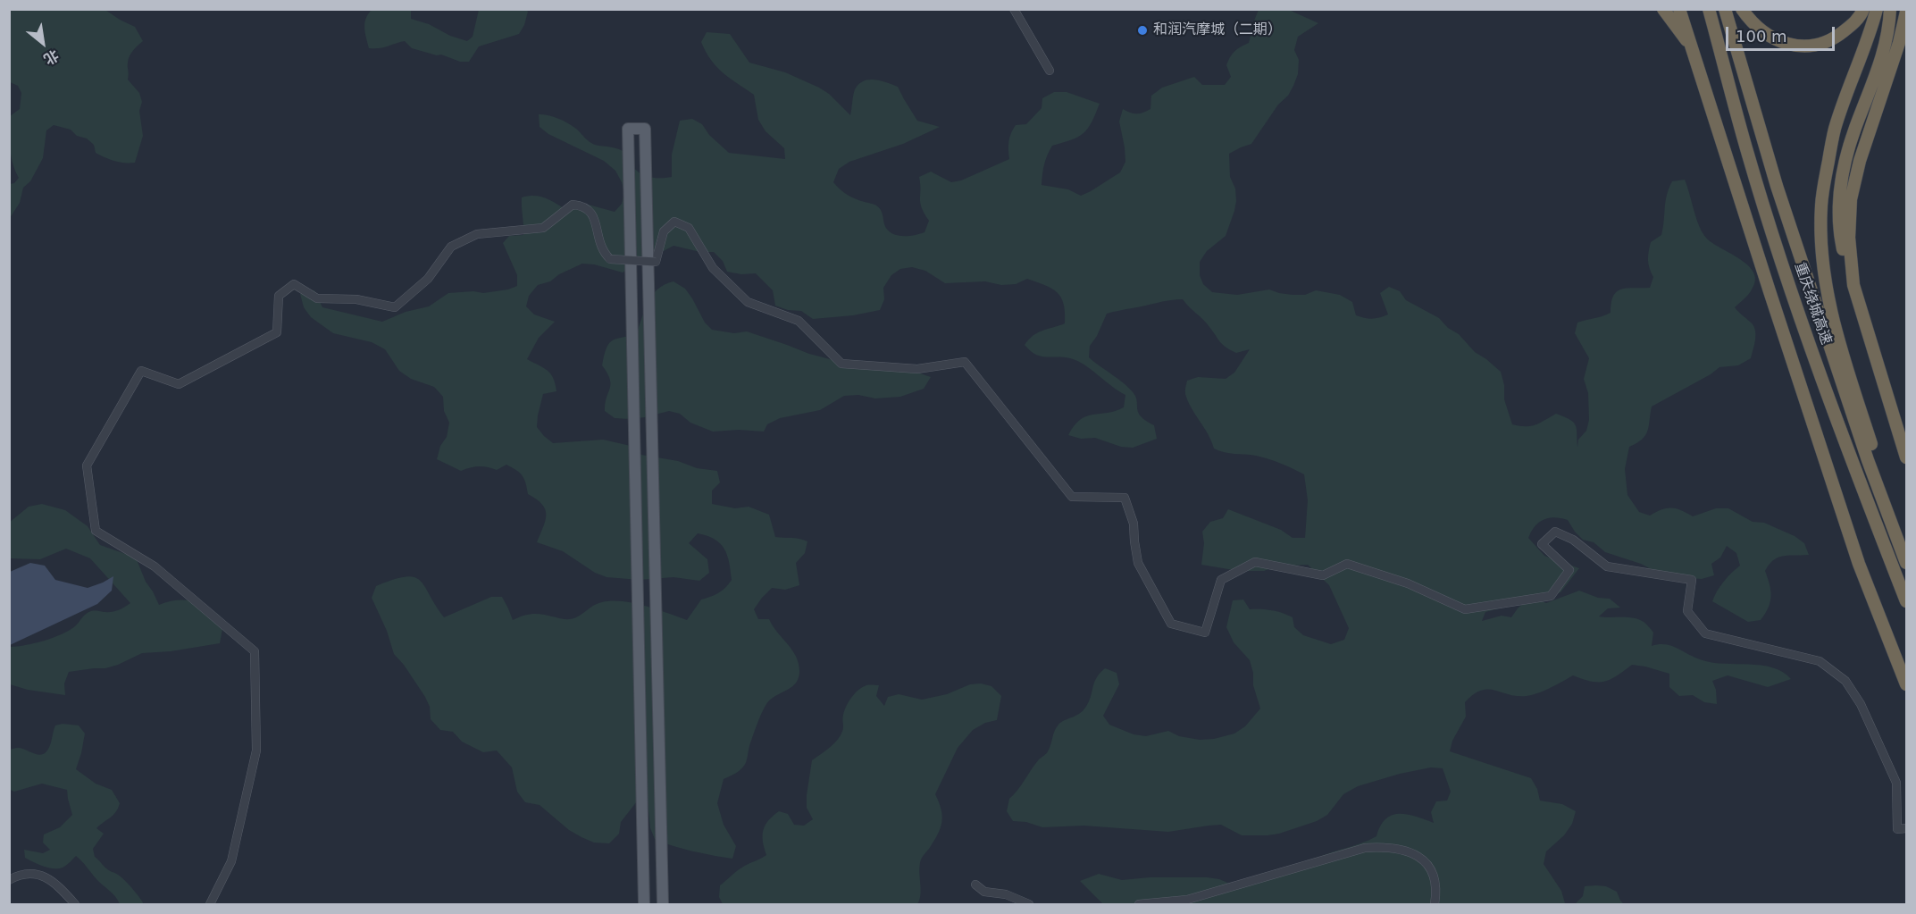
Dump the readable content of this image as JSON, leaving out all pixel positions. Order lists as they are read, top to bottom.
{
  "streets": {
    "highway": ["重庆绕城高速"]
  },
  "places": ["和润汽摩城（二期）"],
  "scale_bar": "100 m",
  "north": "bottom right"
}
